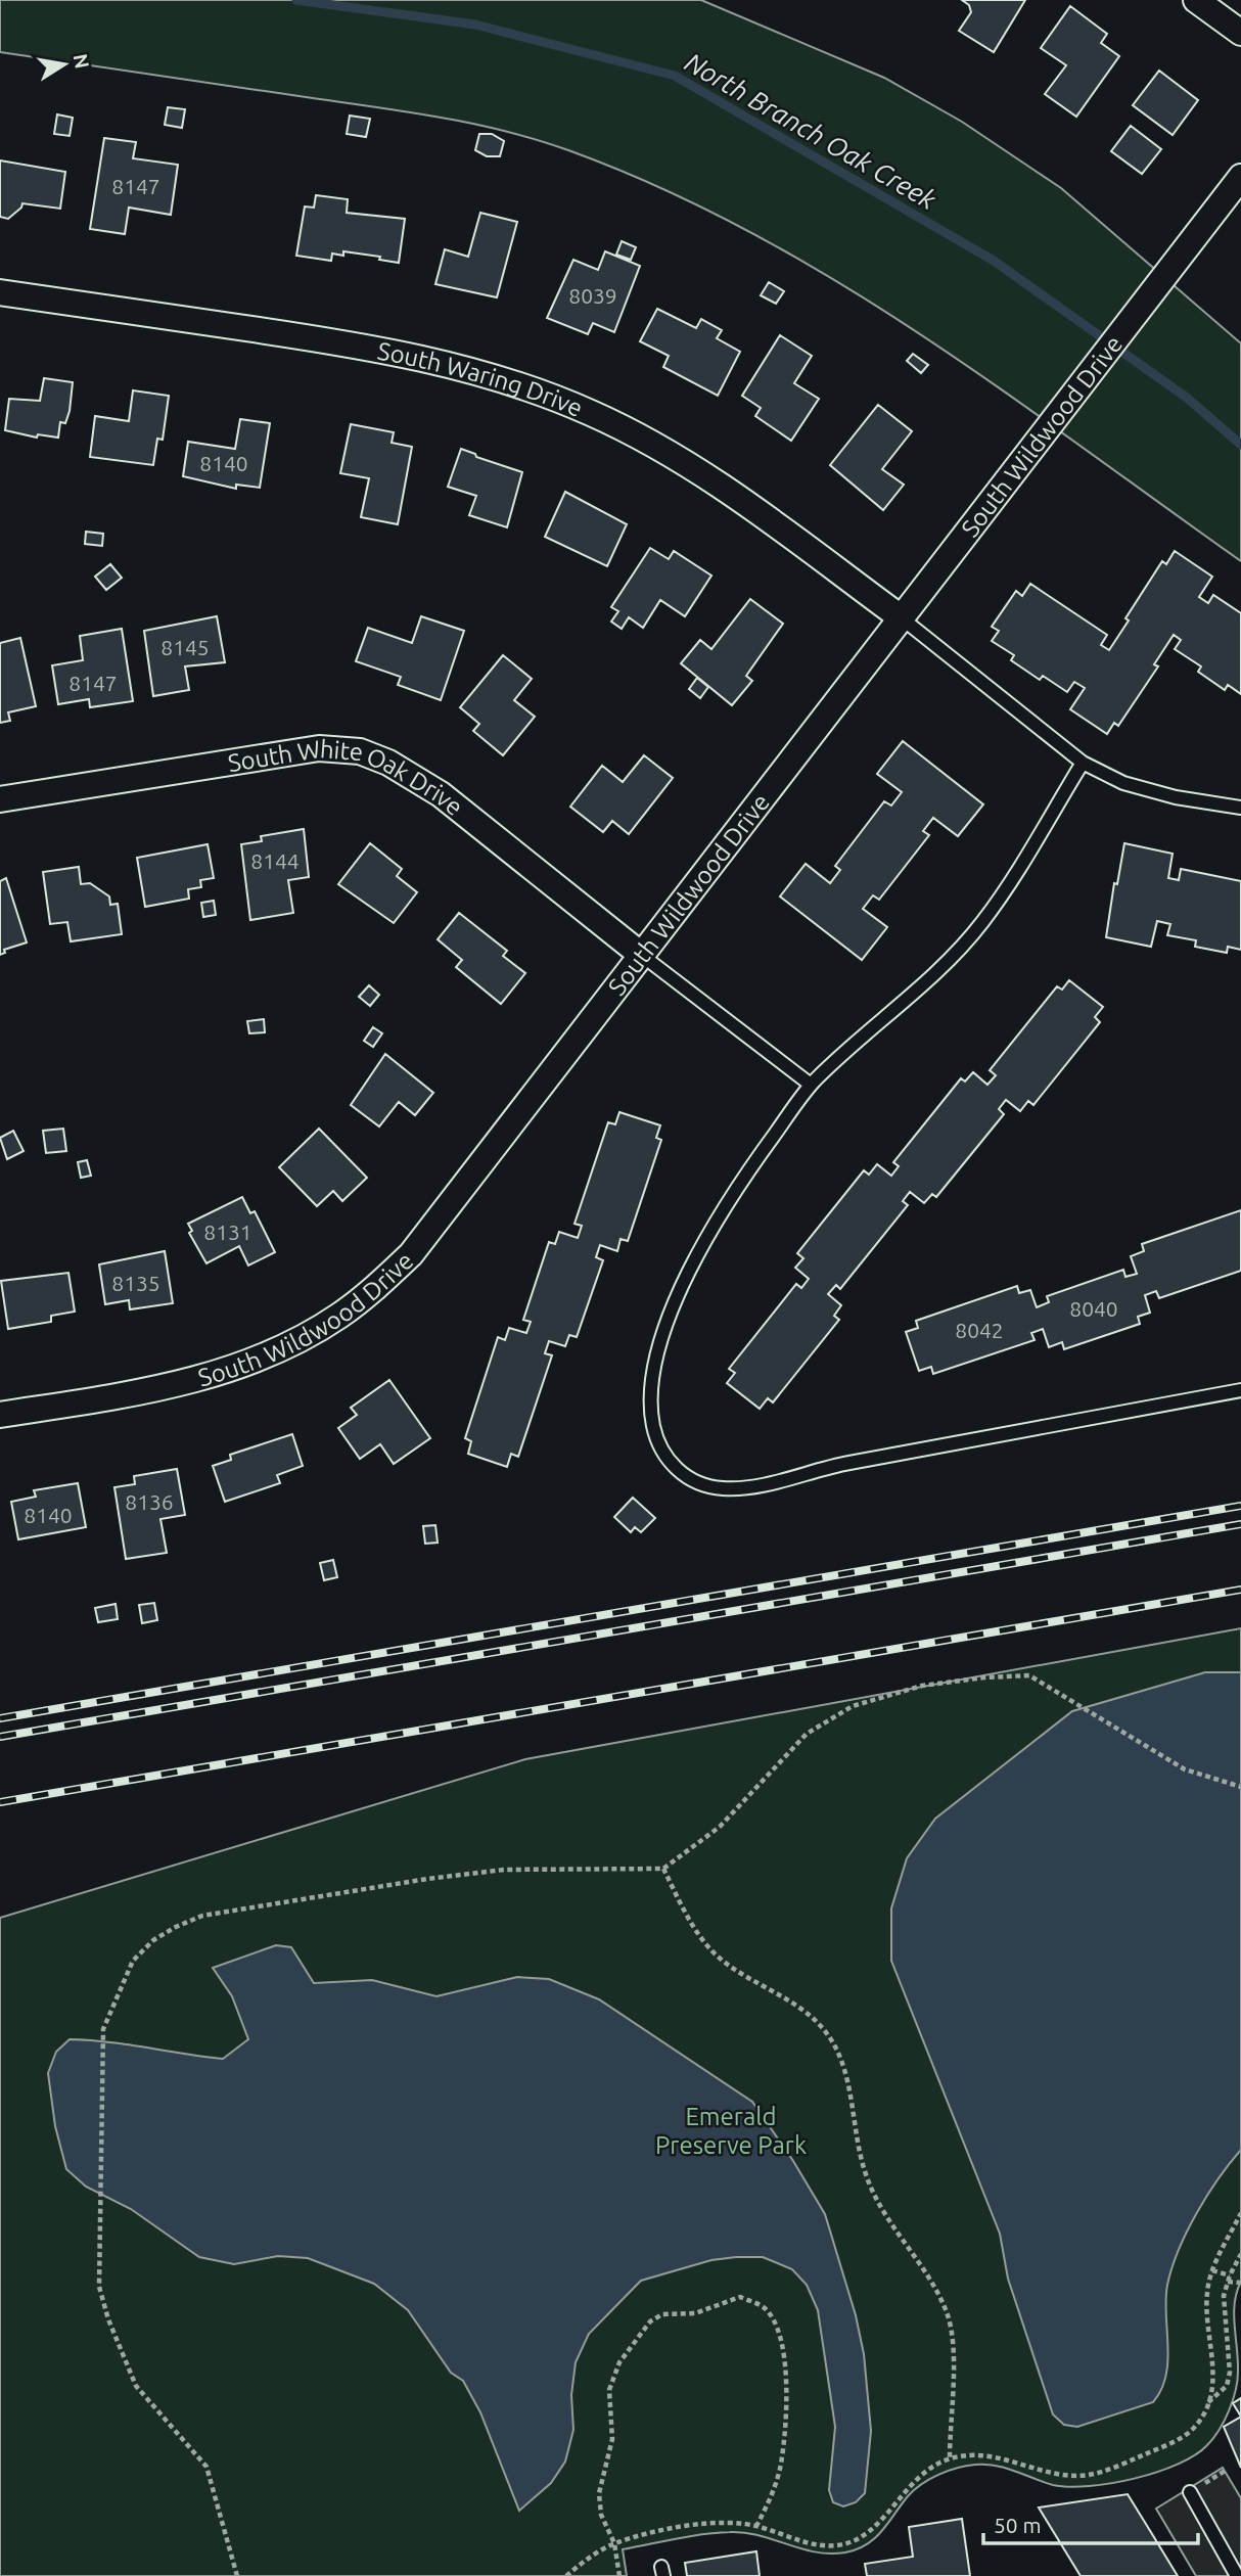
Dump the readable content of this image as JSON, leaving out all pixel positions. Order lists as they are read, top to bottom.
{
  "streets": {
    "street": ["South Waring Drive", "South Wildwood Drive", "South White Oak Drive"]
  },
  "crossings": [
    ["South Waring Drive", "South Wildwood Drive"],
    ["South Wildwood Drive", "South White Oak Drive"]
  ],
  "water": ["North Branch Oak Creek"],
  "parks": ["Emerald Preserve Park"],
  "house_numbers": [
    "8147",
    "8039",
    "8140",
    "8145",
    "8147",
    "8144",
    "8131",
    "8135",
    "8040",
    "8042",
    "8136",
    "8140"
  ],
  "scale_bar": "50 m",
  "north": "right"
}
